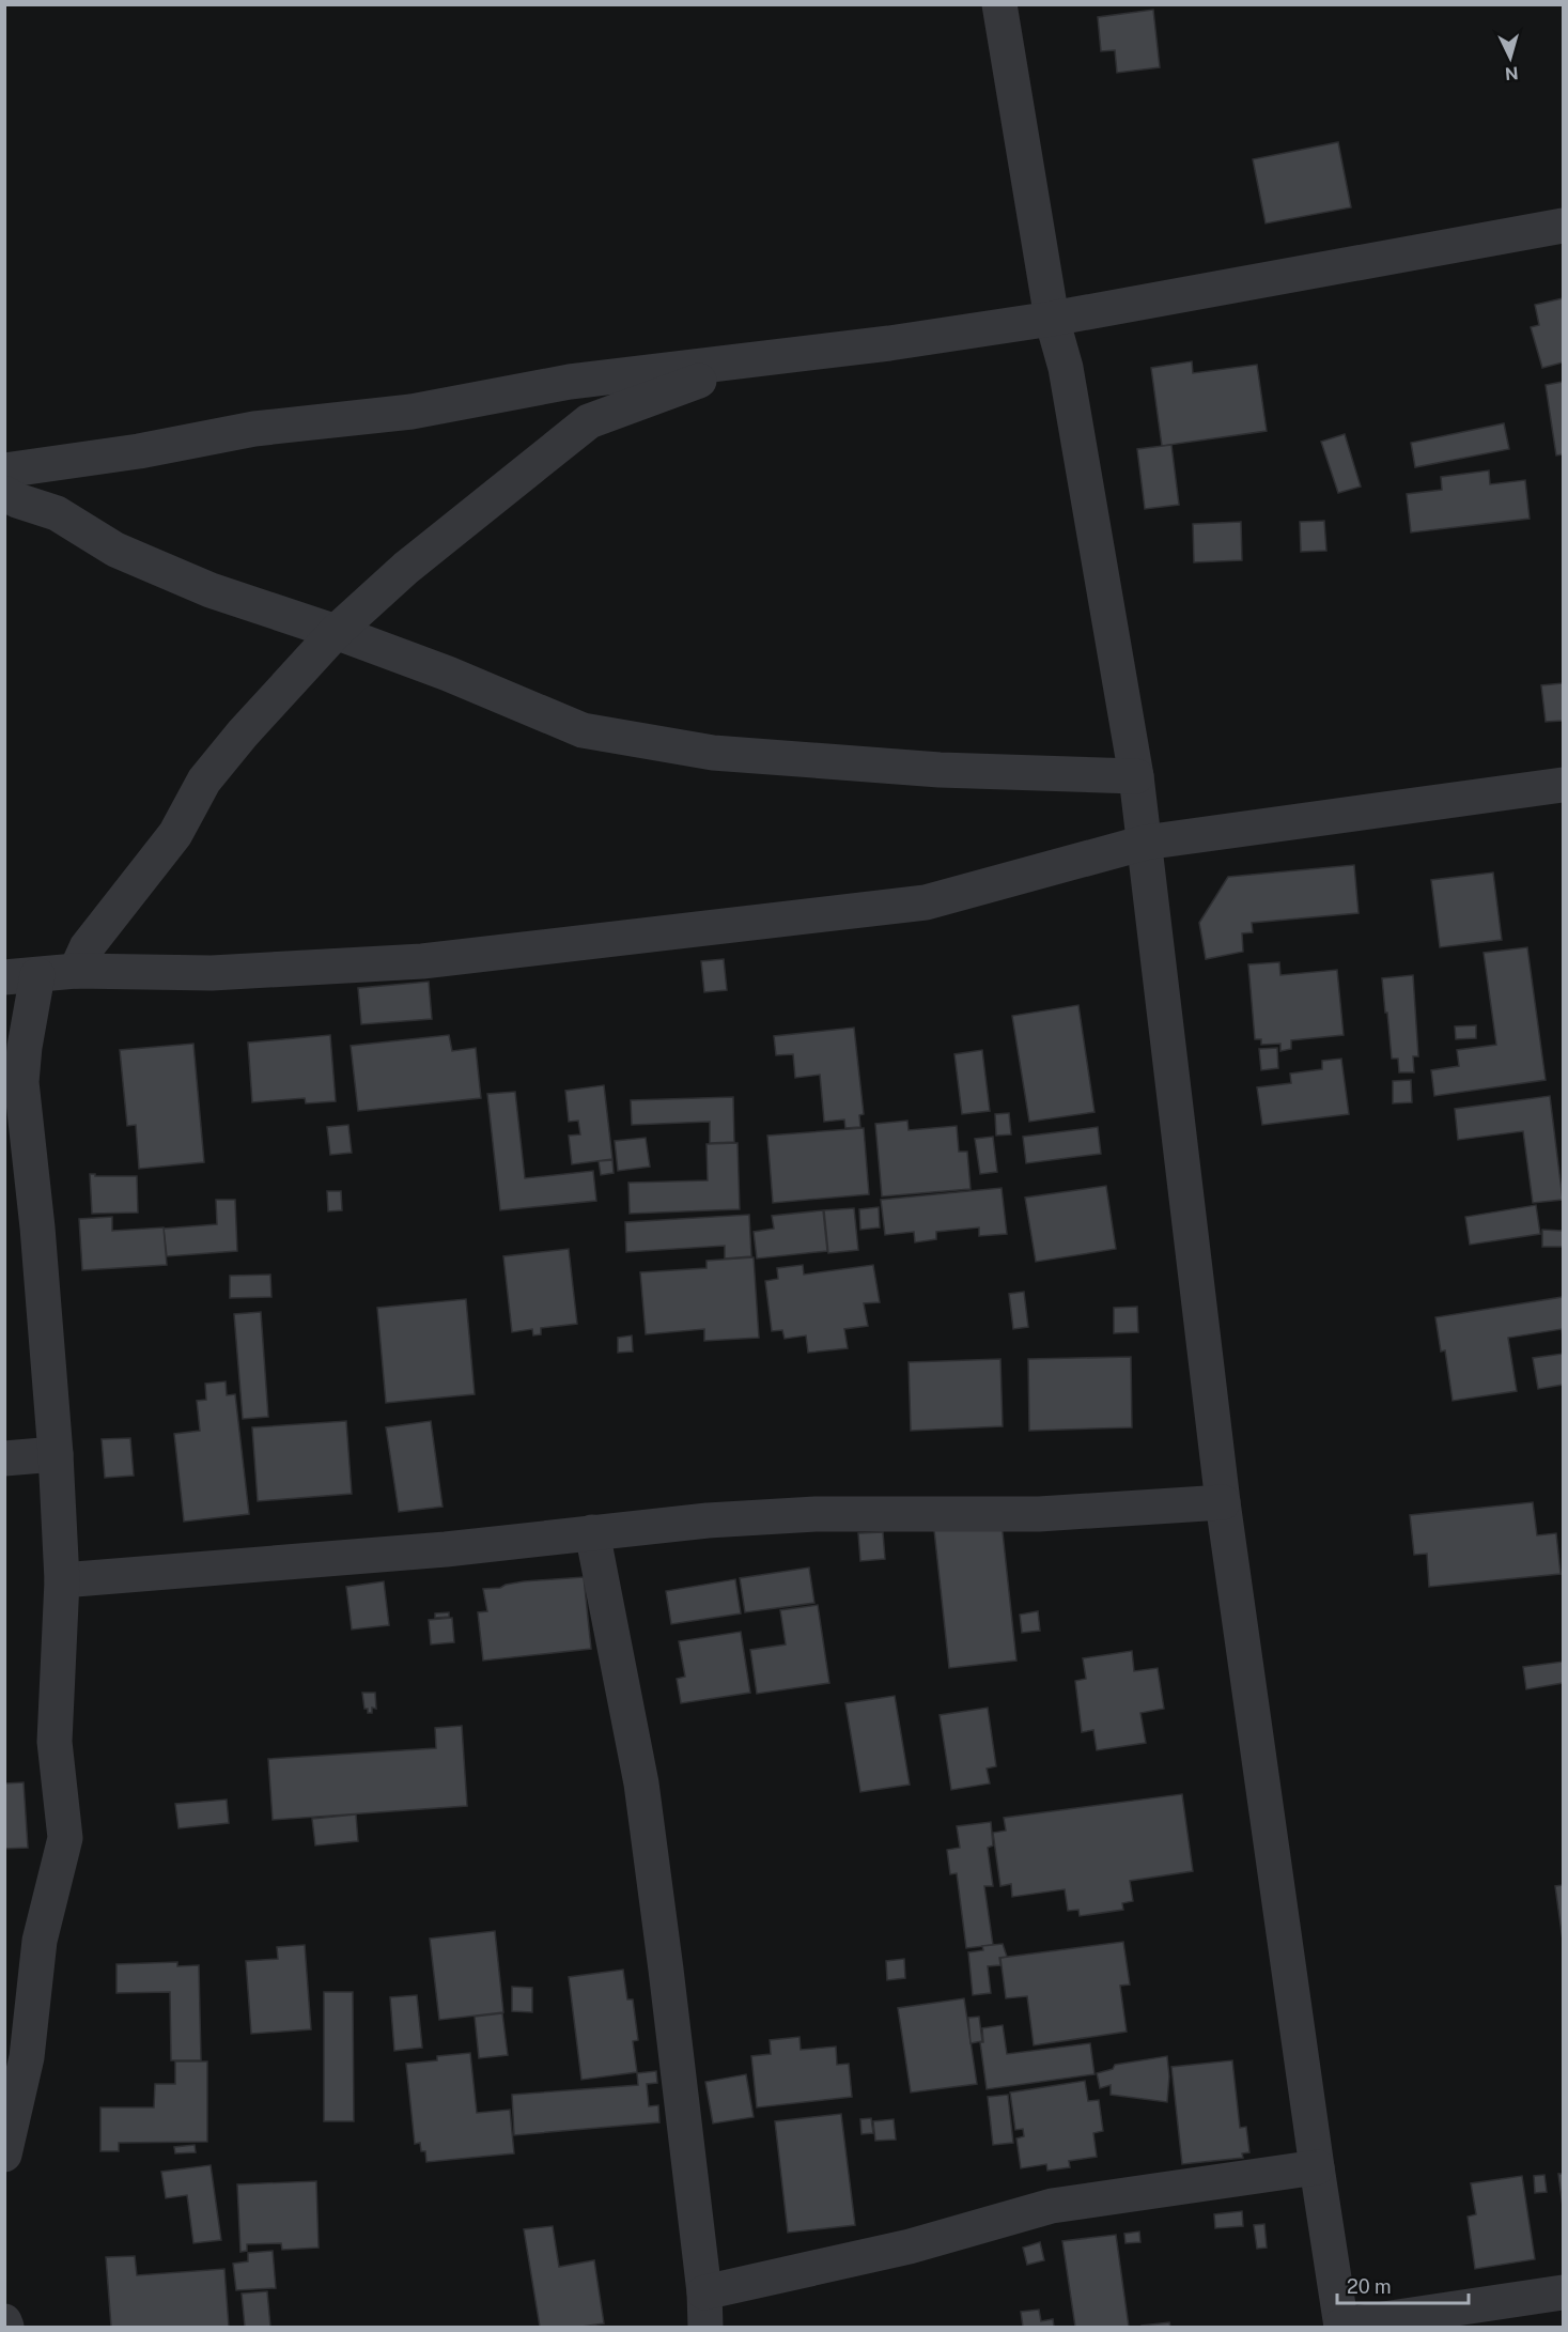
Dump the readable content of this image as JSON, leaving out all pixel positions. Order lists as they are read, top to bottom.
{
  "scale_bar": "20 m",
  "north": "bottom"
}
